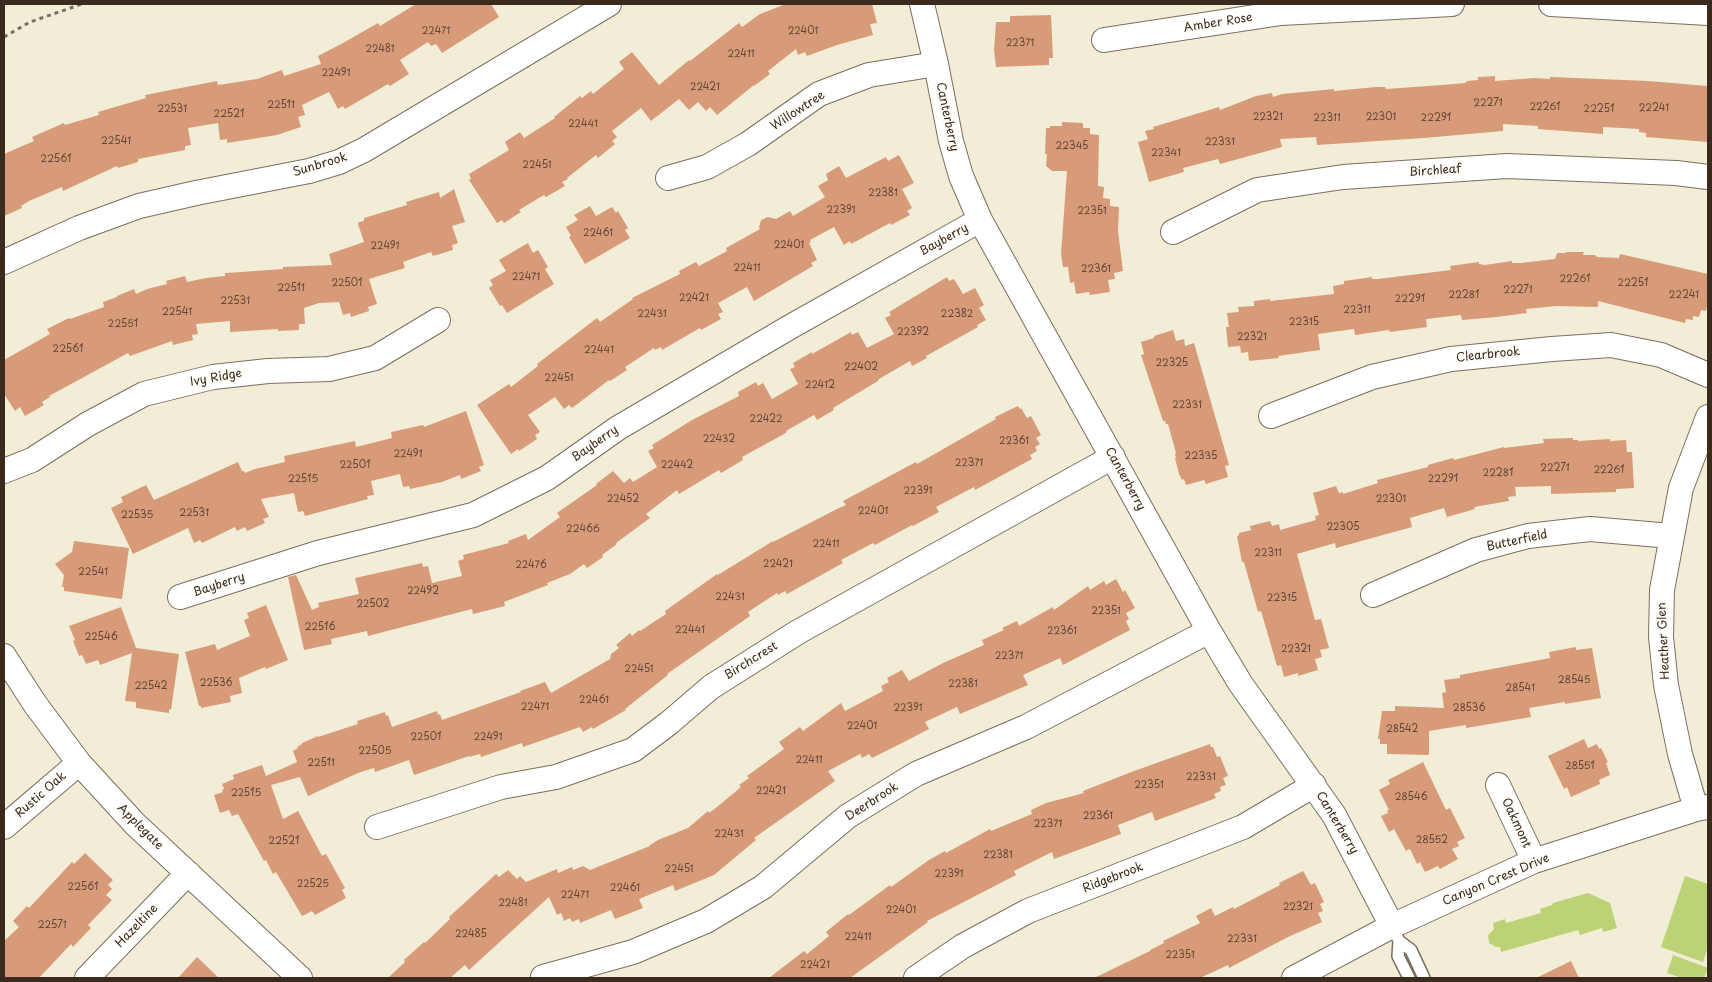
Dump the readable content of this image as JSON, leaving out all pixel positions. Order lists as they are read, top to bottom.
{
  "streets": {
    "street": [
      "Amber Rose",
      "Willowtree",
      "Canterberry",
      "Sunbrook",
      "Birchleaf",
      "Bayberry",
      "Clearbrook",
      "Ivy Ridge",
      "Butterfield",
      "Heather Glen",
      "Birchcrest",
      "Rustic Oak",
      "Deerbrook",
      "Oakmont",
      "Applegate",
      "Ridgebrook",
      "Canyon Crest Drive",
      "Hazeltine"
    ]
  },
  "crossings": [
    ["Willowtree", "Canterberry"],
    ["Canterberry", "Bayberry"],
    ["Canterberry", "Birchcrest"],
    ["Canterberry", "Deerbrook"],
    ["Canterberry", "Ridgebrook"],
    ["Canterberry", "Canyon Crest Drive"],
    ["Butterfield", "Heather Glen"],
    ["Heather Glen", "Canyon Crest Drive"],
    ["Rustic Oak", "Applegate"],
    ["Oakmont", "Canyon Crest Drive"],
    ["Applegate", "Hazeltine"]
  ],
  "house_numbers": [
    "22471",
    "22401",
    "22371",
    "22481",
    "22411",
    "22491",
    "22421",
    "22271",
    "22511",
    "22261",
    "22241",
    "22531",
    "22251",
    "22521",
    "22321",
    "22301",
    "22311",
    "22291",
    "22441",
    "22541",
    "22331",
    "22345",
    "22341",
    "22561",
    "22451",
    "22381",
    "22391",
    "22351",
    "22461",
    "22401",
    "22491",
    "22411",
    "22361",
    "22471",
    "22261",
    "22501",
    "22251",
    "22511",
    "22271",
    "22281",
    "22241",
    "22421",
    "22291",
    "22531",
    "22311",
    "22541",
    "22431",
    "22382",
    "22315",
    "22551",
    "22392",
    "22321",
    "22561",
    "22441",
    "22325",
    "22402",
    "22451",
    "22412",
    "22331",
    "22422",
    "22432",
    "22361",
    "22491",
    "22335",
    "22371",
    "22501",
    "22442",
    "22271",
    "22261",
    "22281",
    "22515",
    "22291",
    "22391",
    "22452",
    "22301",
    "22401",
    "22531",
    "22535",
    "22305",
    "22466",
    "22411",
    "22311",
    "22421",
    "22476",
    "22541",
    "22492",
    "22431",
    "22315",
    "22502",
    "22351",
    "22516",
    "22441",
    "22361",
    "22546",
    "22321",
    "22371",
    "22451",
    "28545",
    "22536",
    "22381",
    "22542",
    "28541",
    "22461",
    "22471",
    "22391",
    "28536",
    "22401",
    "28542",
    "22501",
    "22491",
    "22505",
    "22411",
    "22511",
    "28551",
    "22331",
    "22351",
    "22421",
    "22515",
    "28546",
    "22361",
    "22371",
    "22431",
    "28552",
    "22521",
    "22381",
    "22451",
    "22391",
    "22525",
    "22561",
    "22461",
    "22471",
    "22481",
    "22321",
    "22401",
    "22571",
    "22485",
    "22411",
    "22331",
    "22351",
    "22421"
  ]
}
